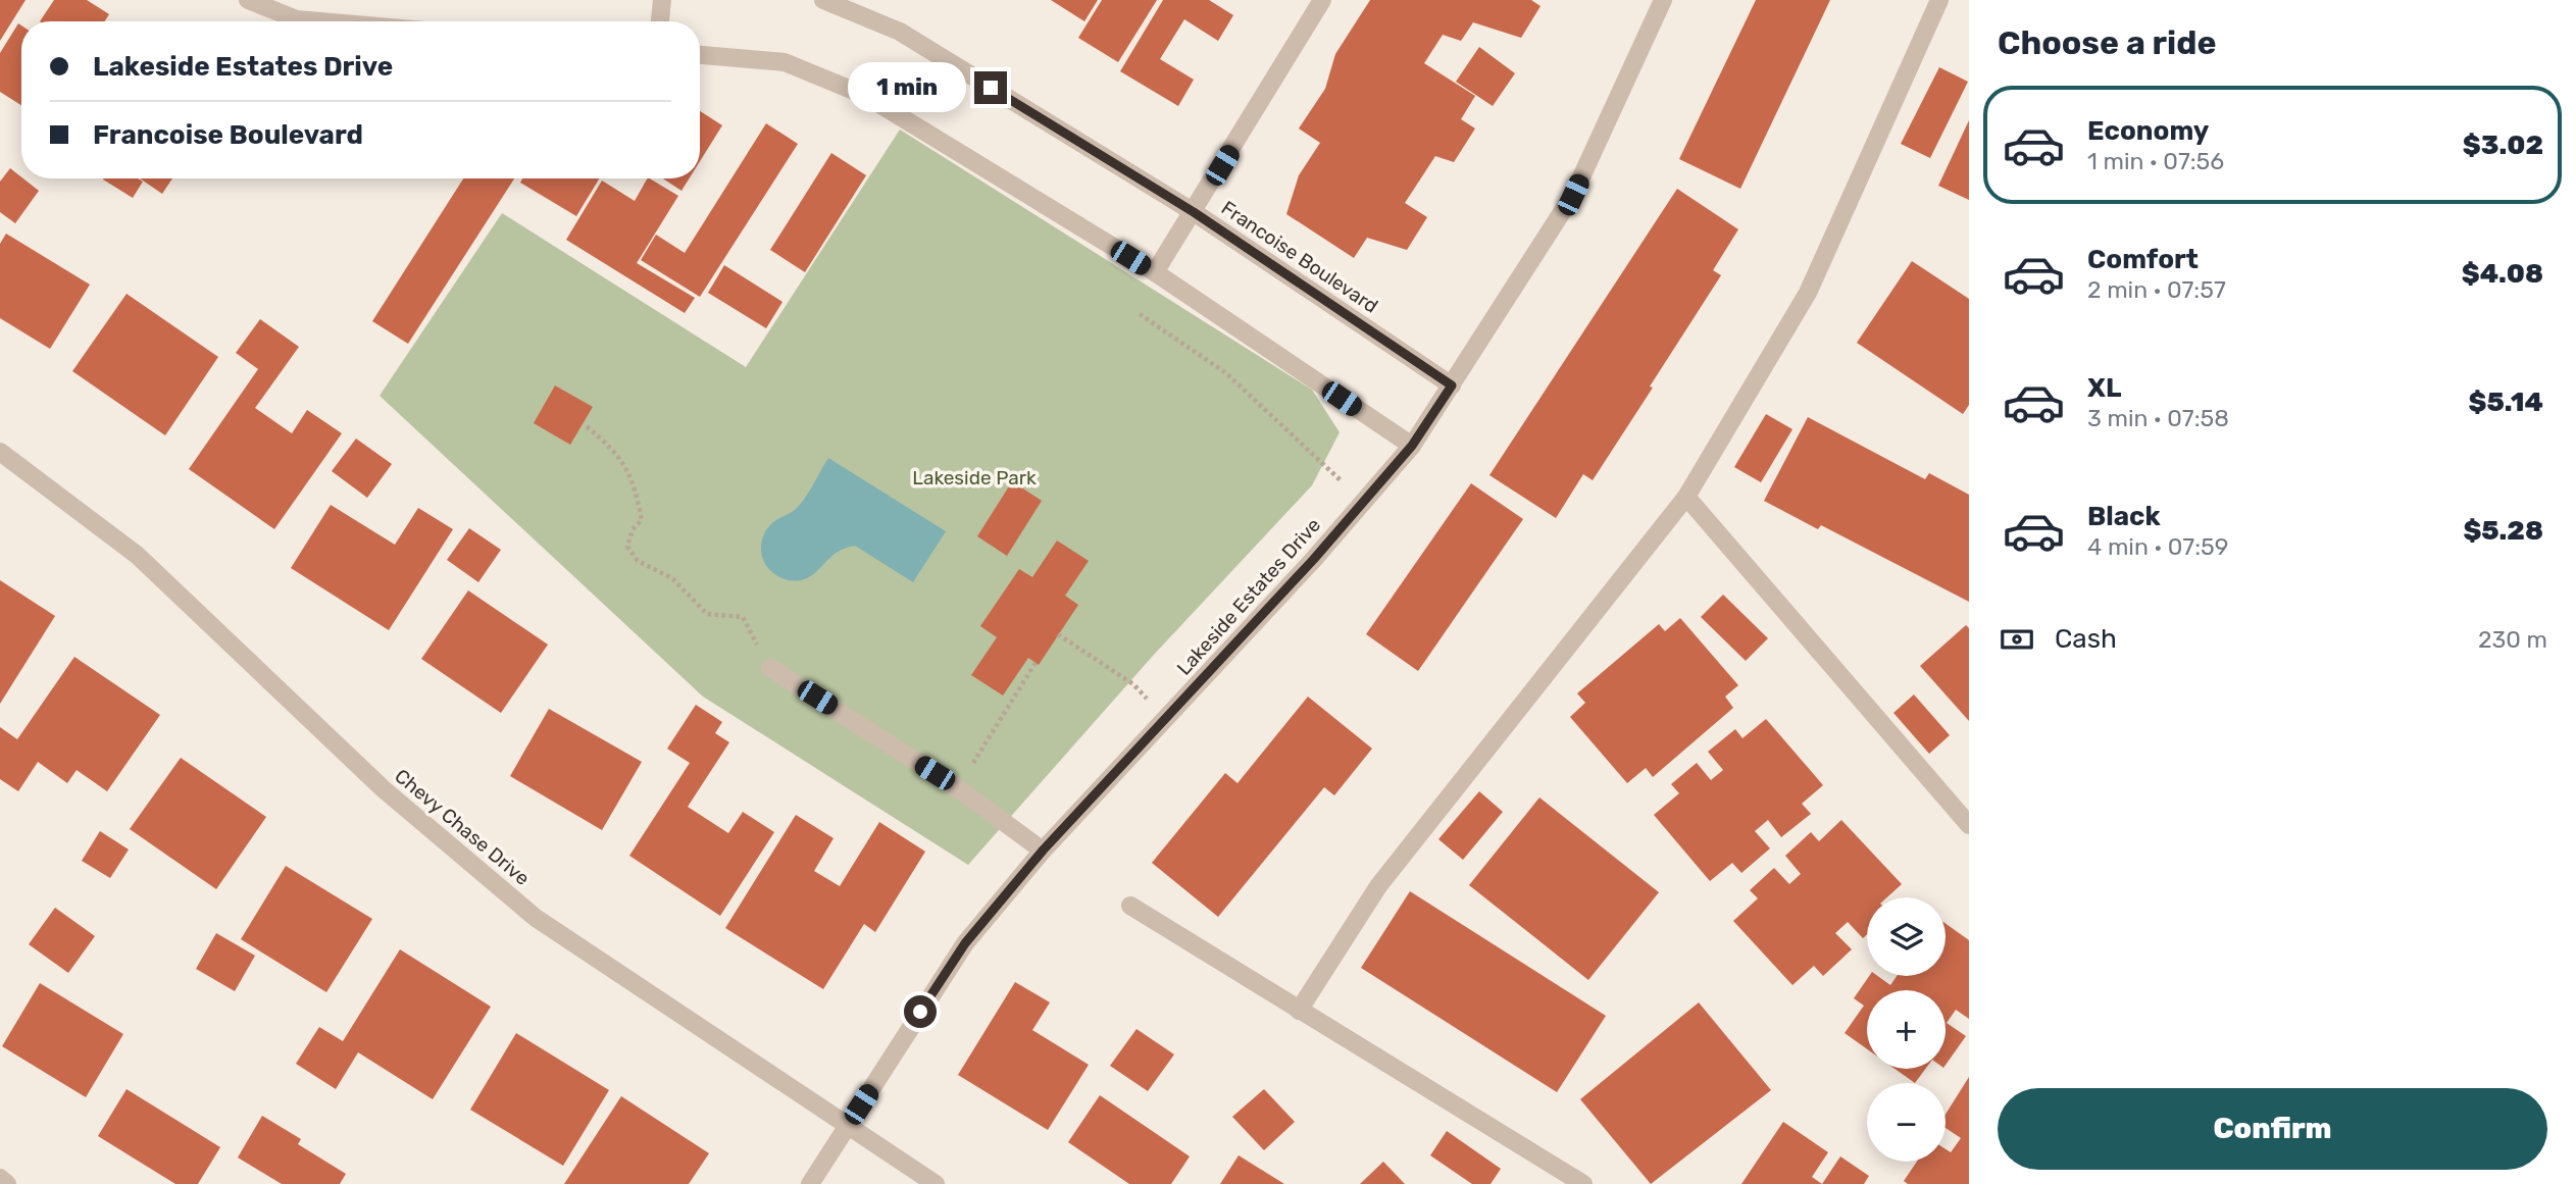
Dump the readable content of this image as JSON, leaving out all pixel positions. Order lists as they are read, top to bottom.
{
  "streets": {
    "street": ["Francoise Boulevard", "Lakeside Estates Drive", "Chevy Chase Drive"]
  },
  "crossings": [
    ["Francoise Boulevard", "Lakeside Estates Drive"],
    ["Lakeside Estates Drive", "Chevy Chase Drive"]
  ],
  "parks": ["Lakeside Park"],
  "page": {
    "heading": "Choose a ride",
    "banner": ["Lakeside Estates Drive", "Francoise Boulevard"],
    "bubble": "1 min",
    "list": [
      {
        "name": "Economy",
        "note": "1 min · 07:56",
        "value": "$3.02"
      },
      {
        "name": "Comfort",
        "note": "2 min · 07:57",
        "value": "$4.08"
      },
      {
        "name": "XL",
        "note": "3 min · 07:58",
        "value": "$5.14"
      },
      {
        "name": "Black",
        "note": "4 min · 07:59",
        "value": "$5.28"
      }
    ],
    "pay": ["Cash", "230 m"],
    "map_buttons": ["+", "−"],
    "buttons": "Confirm"
  }
}
